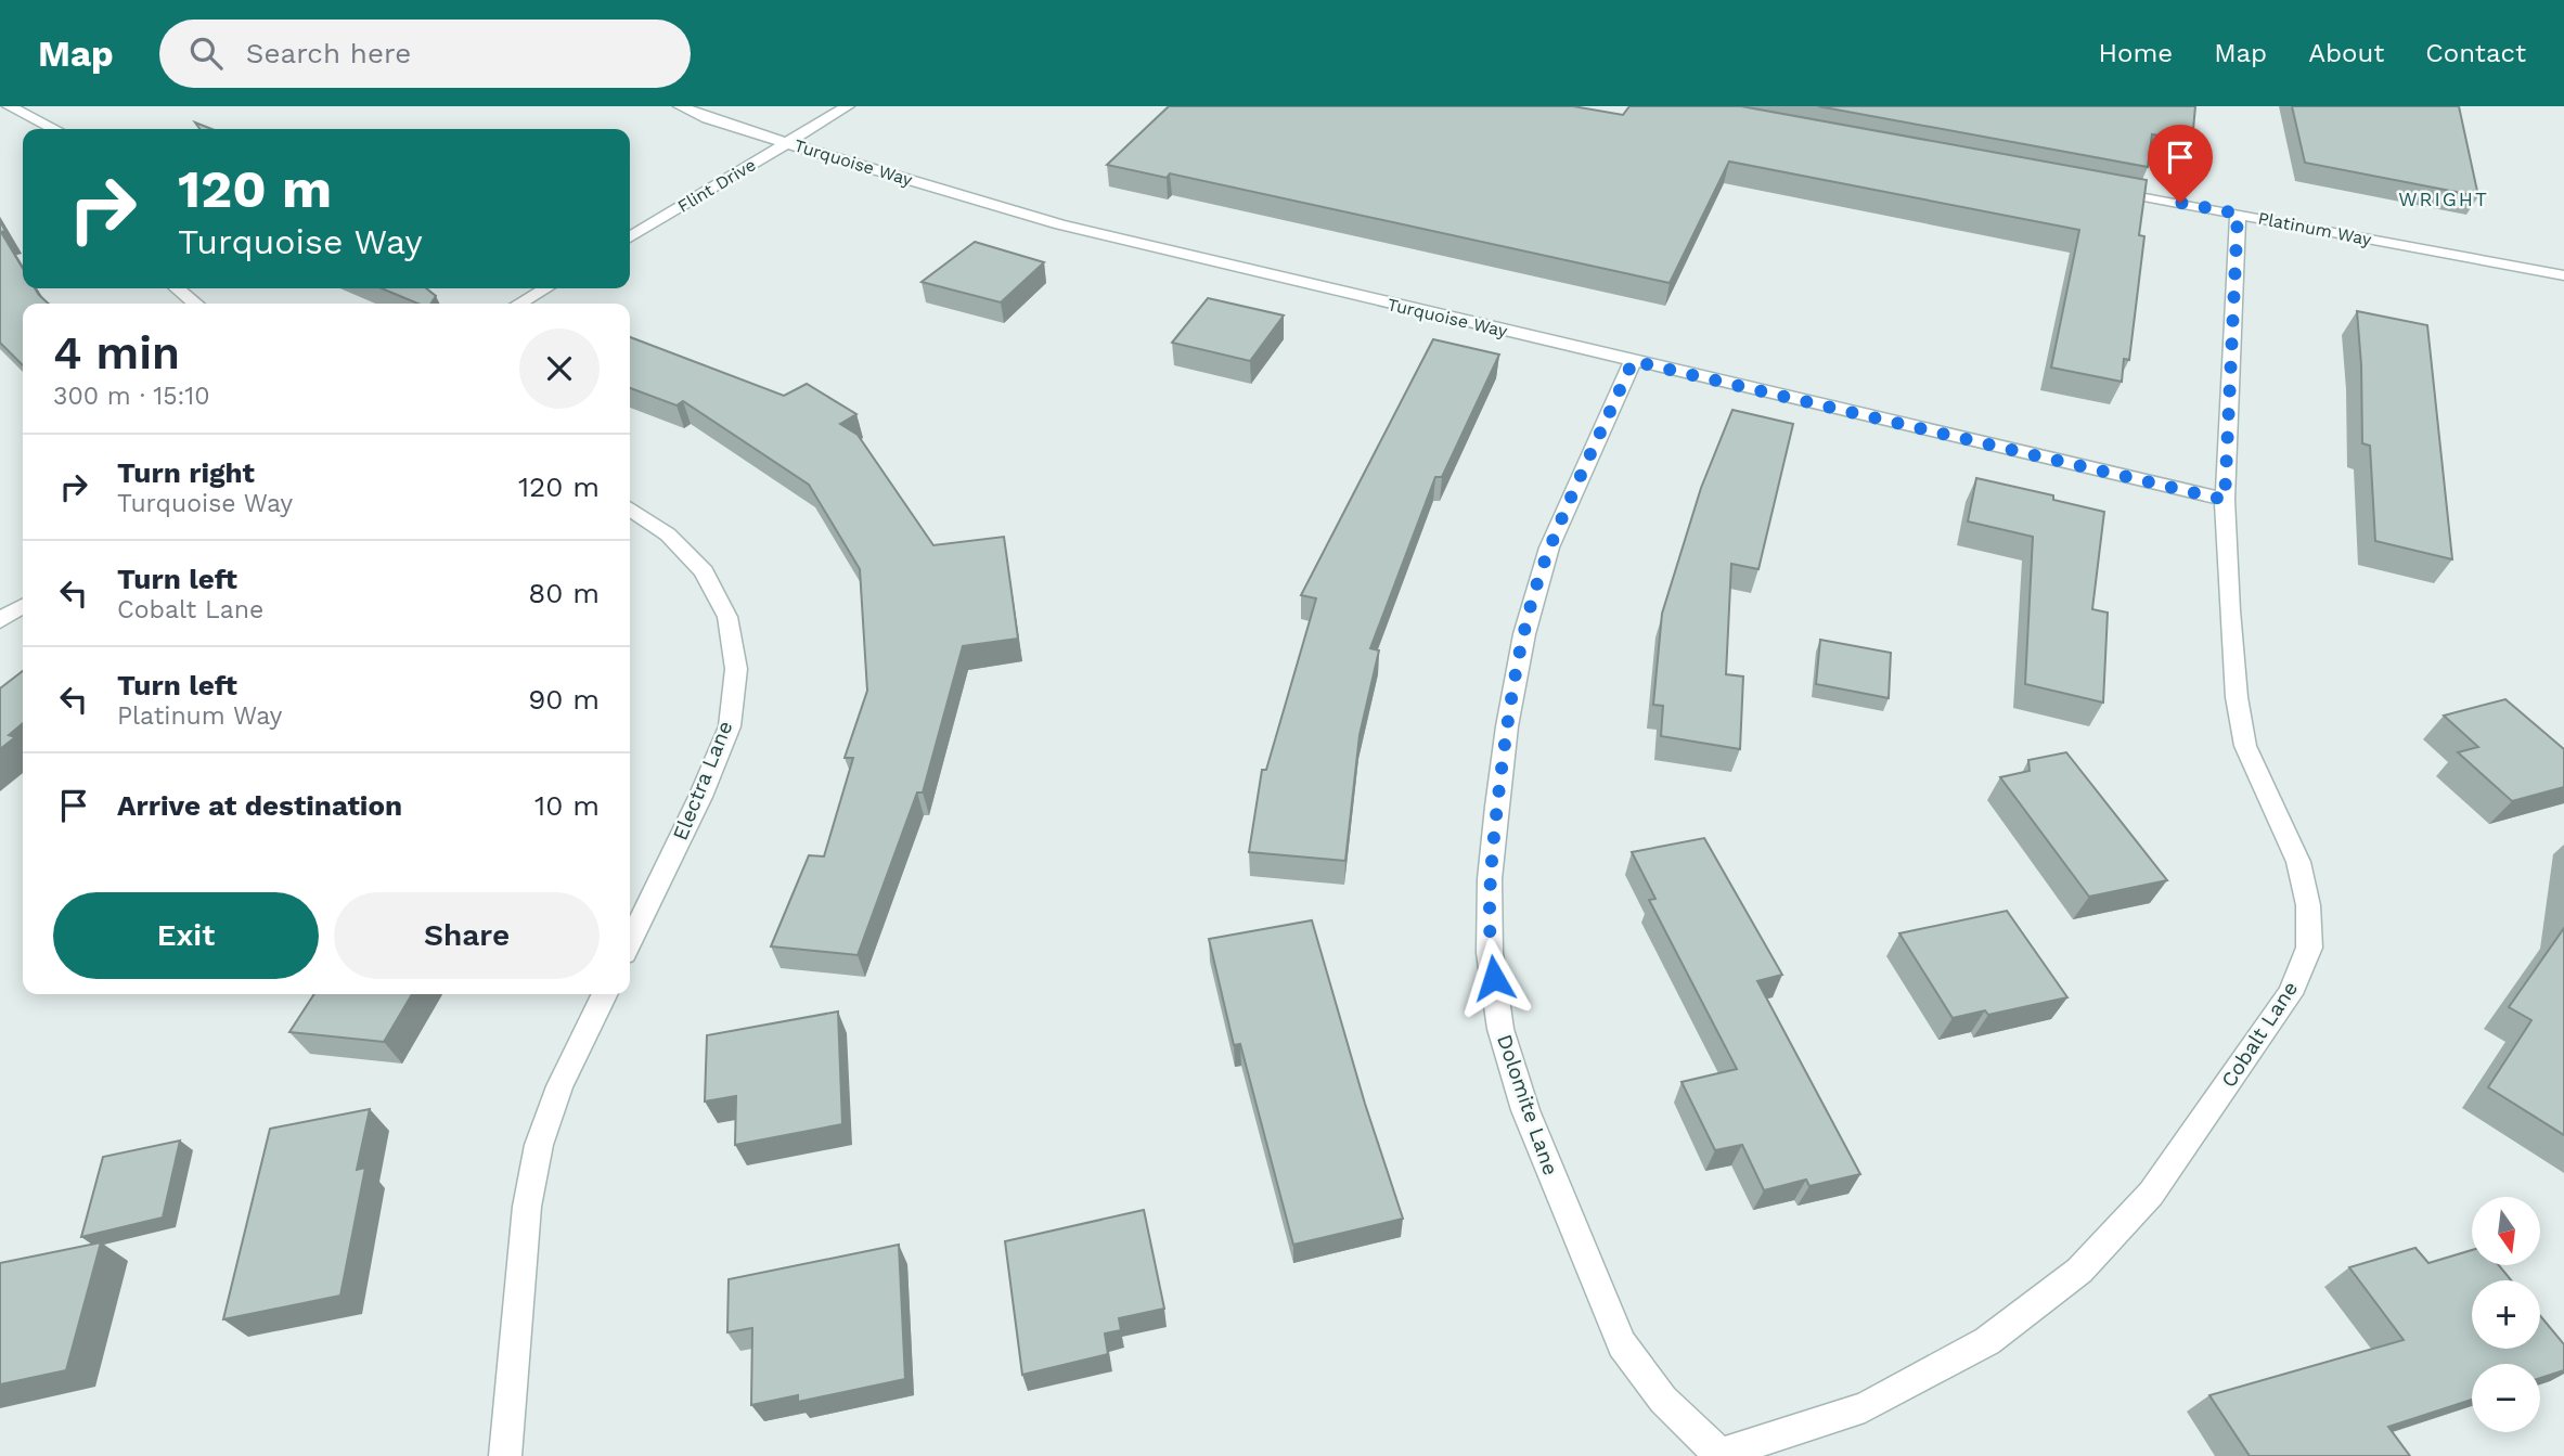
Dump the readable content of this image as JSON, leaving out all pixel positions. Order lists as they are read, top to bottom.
{
  "streets": {
    "street": [
      "Turquoise Way",
      "Flint Drive",
      "Platinum Way",
      "Electra Lane",
      "Cobalt Lane",
      "Dolomite Lane"
    ]
  },
  "crossings": [
    ["Turquoise Way", "Flint Drive"],
    ["Turquoise Way", "Cobalt Lane"],
    ["Turquoise Way", "Dolomite Lane"],
    ["Platinum Way", "Cobalt Lane"],
    ["Cobalt Lane", "Dolomite Lane"]
  ],
  "districts": ["WRIGHT"],
  "north": "bottom",
  "page": {
    "header": "Map",
    "search": "Search here",
    "nav": [
      "Home",
      "Map",
      "About",
      "Contact"
    ],
    "turn": ["120 m", "Turquoise Way"],
    "heading": ["4 min", "300 m · 15:10"],
    "list": [
      {
        "name": "Turn right",
        "note": "Turquoise Way",
        "value": "120 m"
      },
      {
        "name": "Turn left",
        "note": "Cobalt Lane",
        "value": "80 m"
      },
      {
        "name": "Turn left",
        "note": "Platinum Way",
        "value": "90 m"
      },
      {
        "name": "Arrive at destination",
        "value": "10 m"
      }
    ],
    "buttons": ["Exit", "Share"],
    "map_buttons": ["+", "−"]
  }
}
